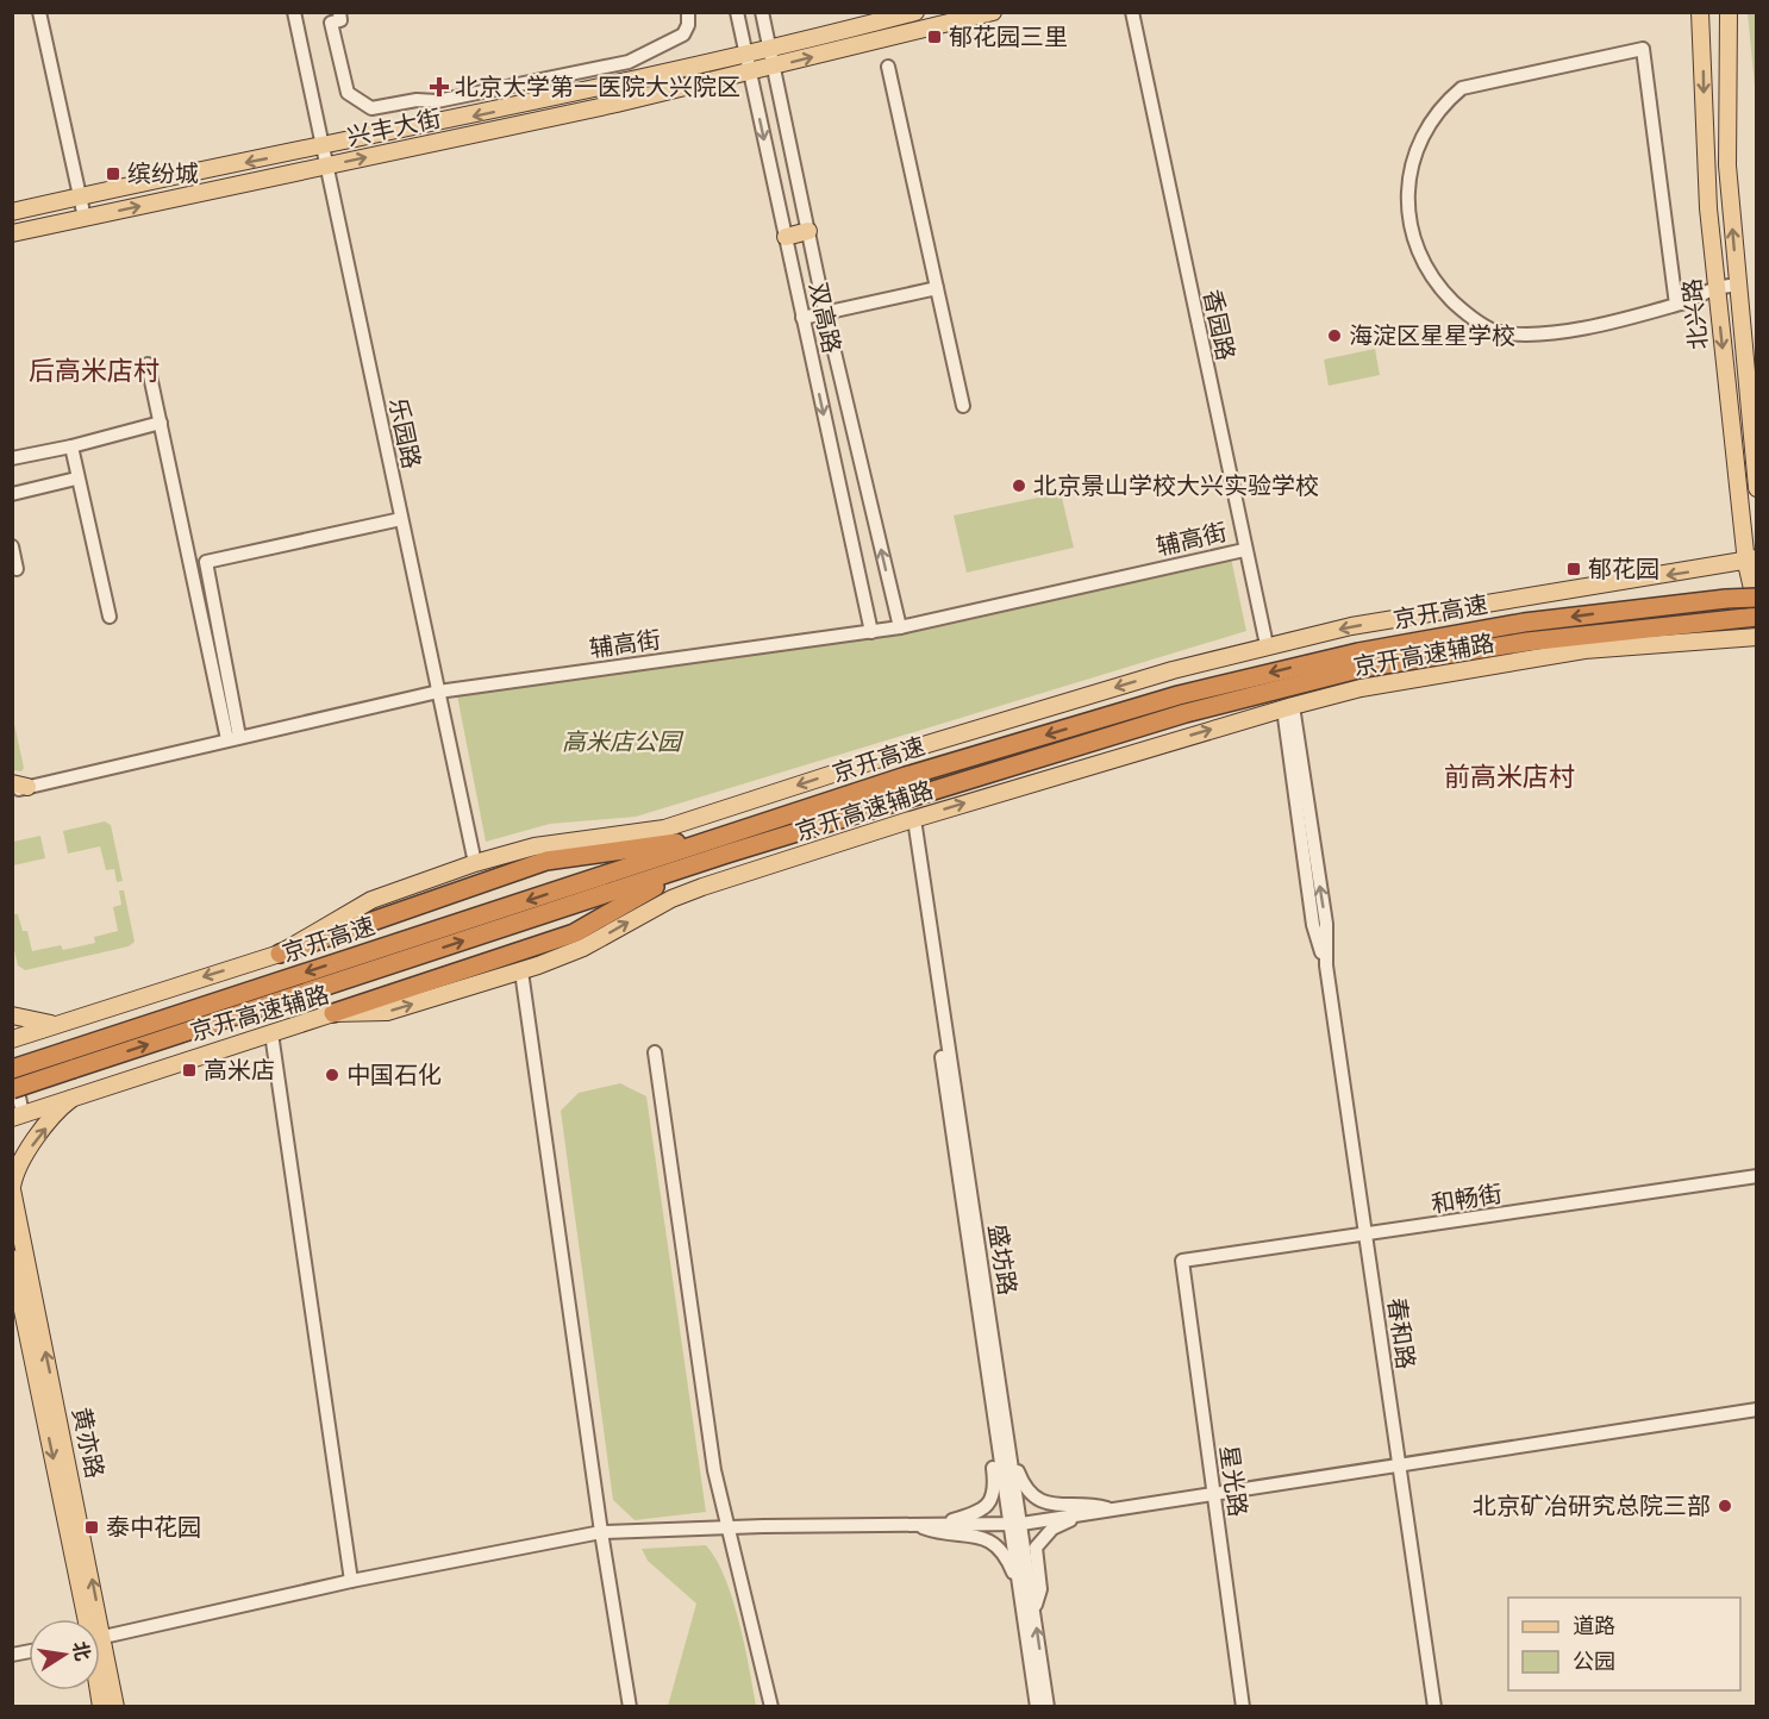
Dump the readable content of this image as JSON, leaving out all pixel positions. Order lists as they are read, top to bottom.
{
  "streets": {
    "highway": ["京开高速"],
    "main road": [
      "兴丰大街",
      "北兴路",
      "京开高速辅路",
      "黄亦路"
    ],
    "street": [
      "双高路",
      "香园路",
      "乐园路",
      "辅高街",
      "和畅街",
      "盛坊路",
      "春和路",
      "星光路"
    ]
  },
  "crossings": [
    ["兴丰大街", "双高路"],
    ["兴丰大街", "乐园路"],
    ["北兴路", "京开高速辅路"],
    ["双高路", "辅高街"],
    ["香园路", "辅高街"],
    ["香园路", "京开高速辅路"],
    ["乐园路", "辅高街"],
    ["乐园路", "京开高速辅路"],
    ["京开高速辅路", "盛坊路"],
    ["京开高速辅路", "春和路"],
    ["和畅街", "春和路"],
    ["和畅街", "星光路"]
  ],
  "districts": ["后高米店村", "前高米店村"],
  "parks": ["高米店公园"],
  "places": {
    "transit": [
      "郁花园三里",
      "缤纷城",
      "郁花园",
      "高米店",
      "泰中花园"
    ],
    "health": ["北京大学第一医院大兴院区"],
    "other": [
      "海淀区星星学校",
      "北京景山学校大兴实验学校",
      "中国石化",
      "北京矿冶研究总院三部"
    ]
  },
  "legend": ["道路", "公园"],
  "north": "right"
}
